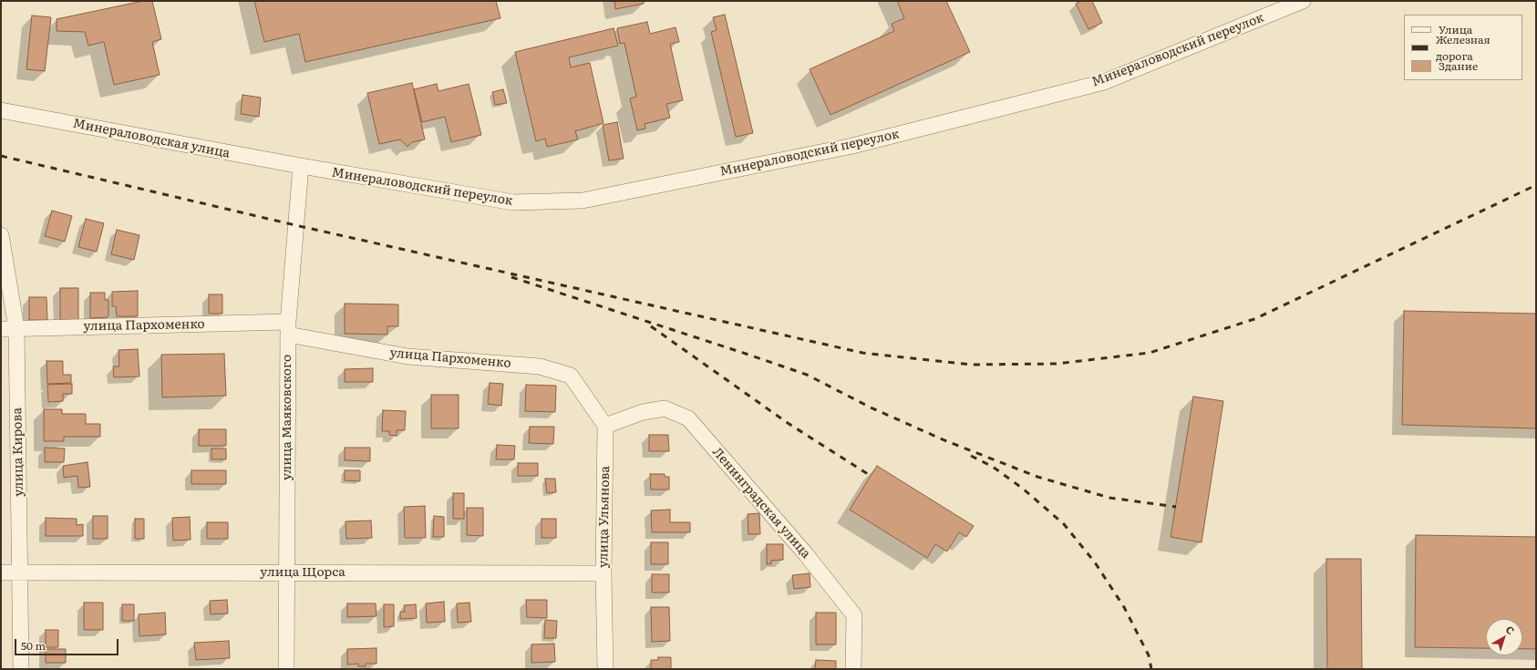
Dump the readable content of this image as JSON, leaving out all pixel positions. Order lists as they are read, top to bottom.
{
  "streets": {
    "street": [
      "Минераловодский переулок",
      "Минераловодская улица",
      "улица Пархоменко",
      "улица Маяковского",
      "улица Кирова",
      "Ленинградская улица",
      "улица Ульянова",
      "улица Щорса"
    ]
  },
  "crossings": [
    ["Минераловодский переулок", "Минераловодская улица"],
    ["Минераловодский переулок", "улица Маяковского"],
    ["Минераловодская улица", "улица Маяковского"],
    ["улица Пархоменко", "улица Маяковского"],
    ["улица Пархоменко", "улица Кирова"],
    ["улица Пархоменко", "Ленинградская улица"],
    ["улица Пархоменко", "улица Ульянова"],
    ["улица Маяковского", "улица Щорса"],
    ["улица Кирова", "улица Щорса"],
    ["Ленинградская улица", "улица Ульянова"],
    ["улица Ульянова", "улица Щорса"]
  ],
  "legend": ["Улица", "Железная дорога", "Здание"],
  "scale_bar": "50 m",
  "north": "top right"
}
